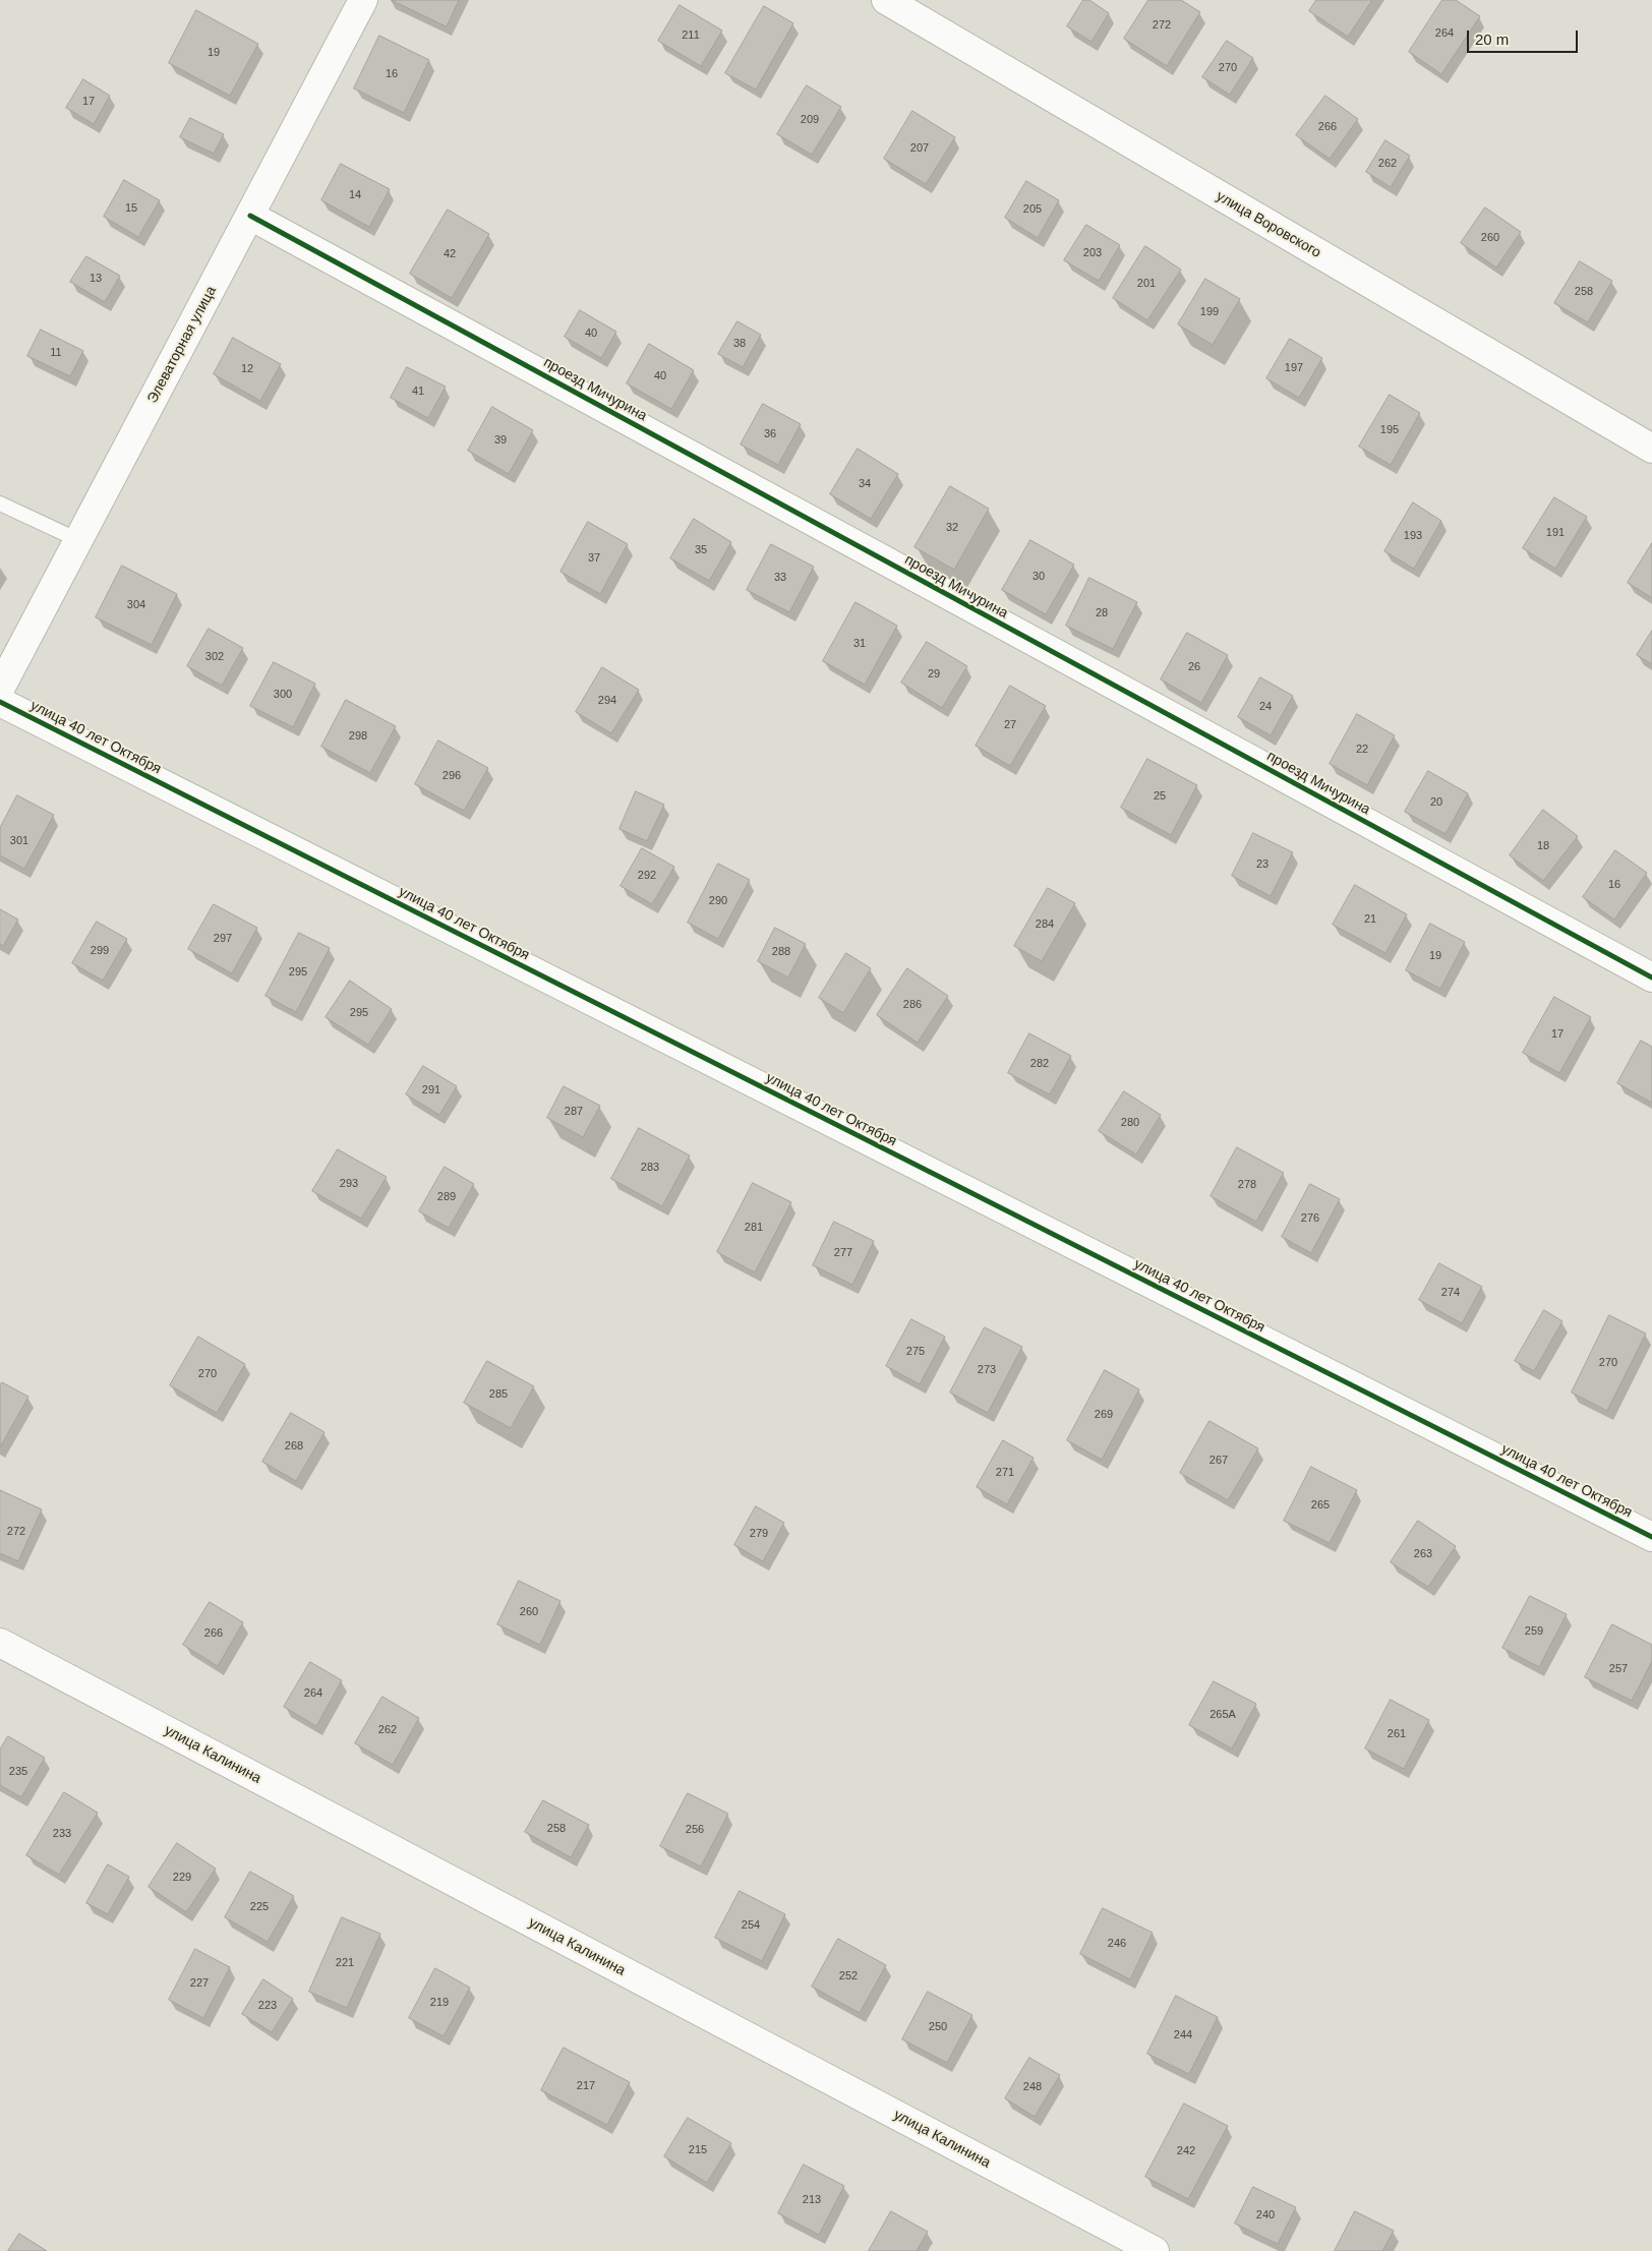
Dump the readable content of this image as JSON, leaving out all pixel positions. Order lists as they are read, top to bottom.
{
  "streets": {
    "street": [
      "улица Воровского",
      "Элеваторная улица",
      "проезд Мичурина",
      "улица 40 лет Октября",
      "улица Калинина"
    ]
  },
  "crossings": [
    ["Элеваторная улица", "проезд Мичурина"]
  ],
  "house_numbers": [
    "272",
    "264",
    "211",
    "19",
    "270",
    "16",
    "17",
    "209",
    "266",
    "207",
    "262",
    "14",
    "15",
    "205",
    "260",
    "203",
    "42",
    "13",
    "201",
    "258",
    "199",
    "40",
    "38",
    "11",
    "197",
    "12",
    "40",
    "41",
    "195",
    "36",
    "39",
    "34",
    "32",
    "191",
    "193",
    "35",
    "37",
    "30",
    "33",
    "304",
    "28",
    "31",
    "302",
    "26",
    "29",
    "300",
    "294",
    "24",
    "27",
    "298",
    "22",
    "296",
    "25",
    "20",
    "301",
    "18",
    "23",
    "292",
    "16",
    "290",
    "21",
    "284",
    "297",
    "299",
    "288",
    "19",
    "295",
    "286",
    "295",
    "17",
    "282",
    "291",
    "287",
    "280",
    "283",
    "293",
    "278",
    "289",
    "276",
    "281",
    "277",
    "274",
    "275",
    "270",
    "273",
    "270",
    "285",
    "269",
    "268",
    "267",
    "271",
    "265",
    "272",
    "279",
    "263",
    "260",
    "259",
    "266",
    "257",
    "264",
    "265А",
    "262",
    "261",
    "235",
    "258",
    "256",
    "233",
    "229",
    "225",
    "254",
    "246",
    "221",
    "252",
    "227",
    "219",
    "223",
    "250",
    "244",
    "217",
    "248",
    "215",
    "242",
    "213",
    "240"
  ],
  "scale_bar": "20 m"
}
